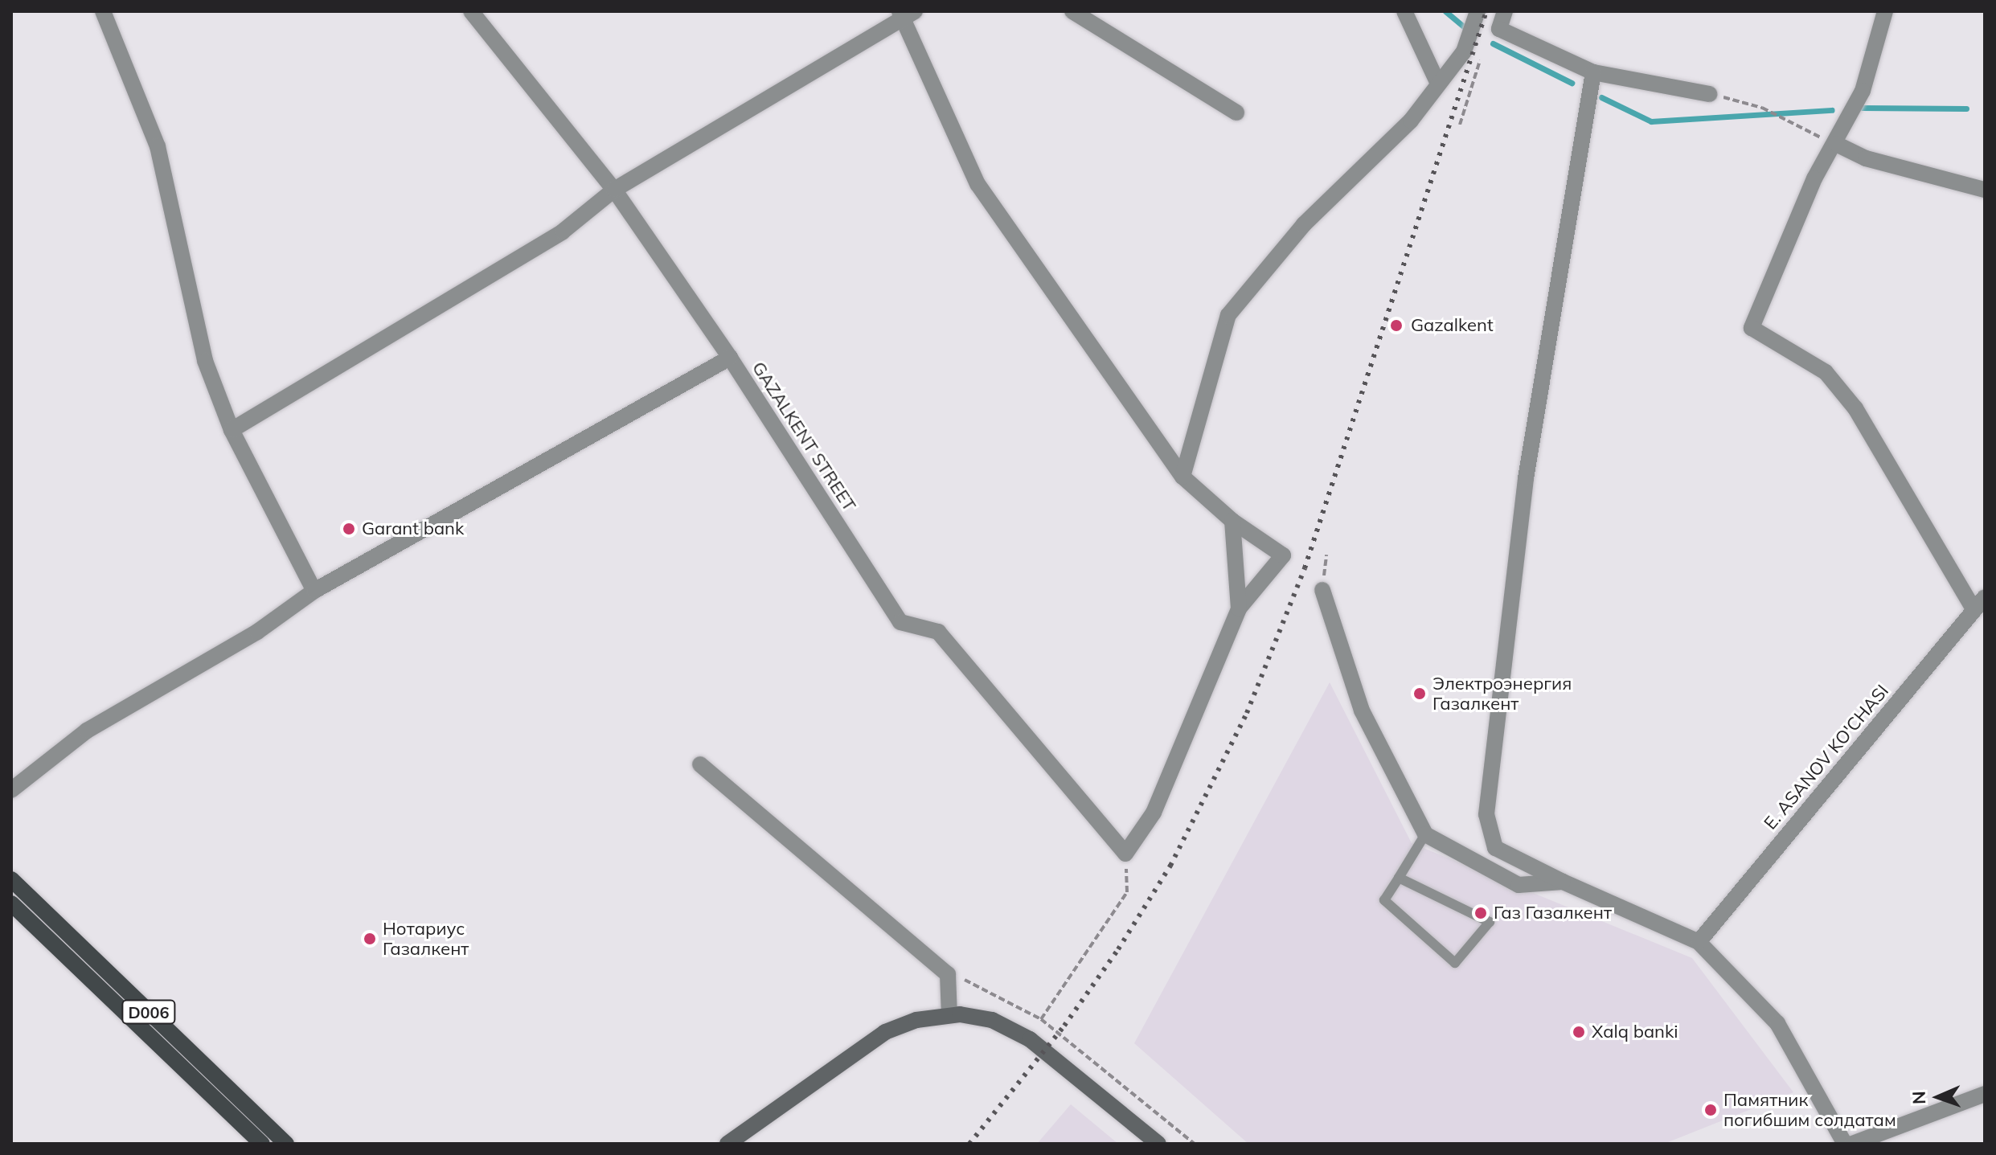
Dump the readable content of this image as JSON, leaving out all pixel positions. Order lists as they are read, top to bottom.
{
  "streets": {
    "main road": ["D006"],
    "street": ["GAZALKENT STREET", "E. ASANOV KO'CHASI"]
  },
  "places": [
    "Gazalkent",
    "Garant bank",
    "Электроэнергия Газалкент",
    "Газ Газалкент",
    "Нотариус Газалкент",
    "Xalq banki",
    "Памятник погибшим солдатам"
  ],
  "north": "left"
}
